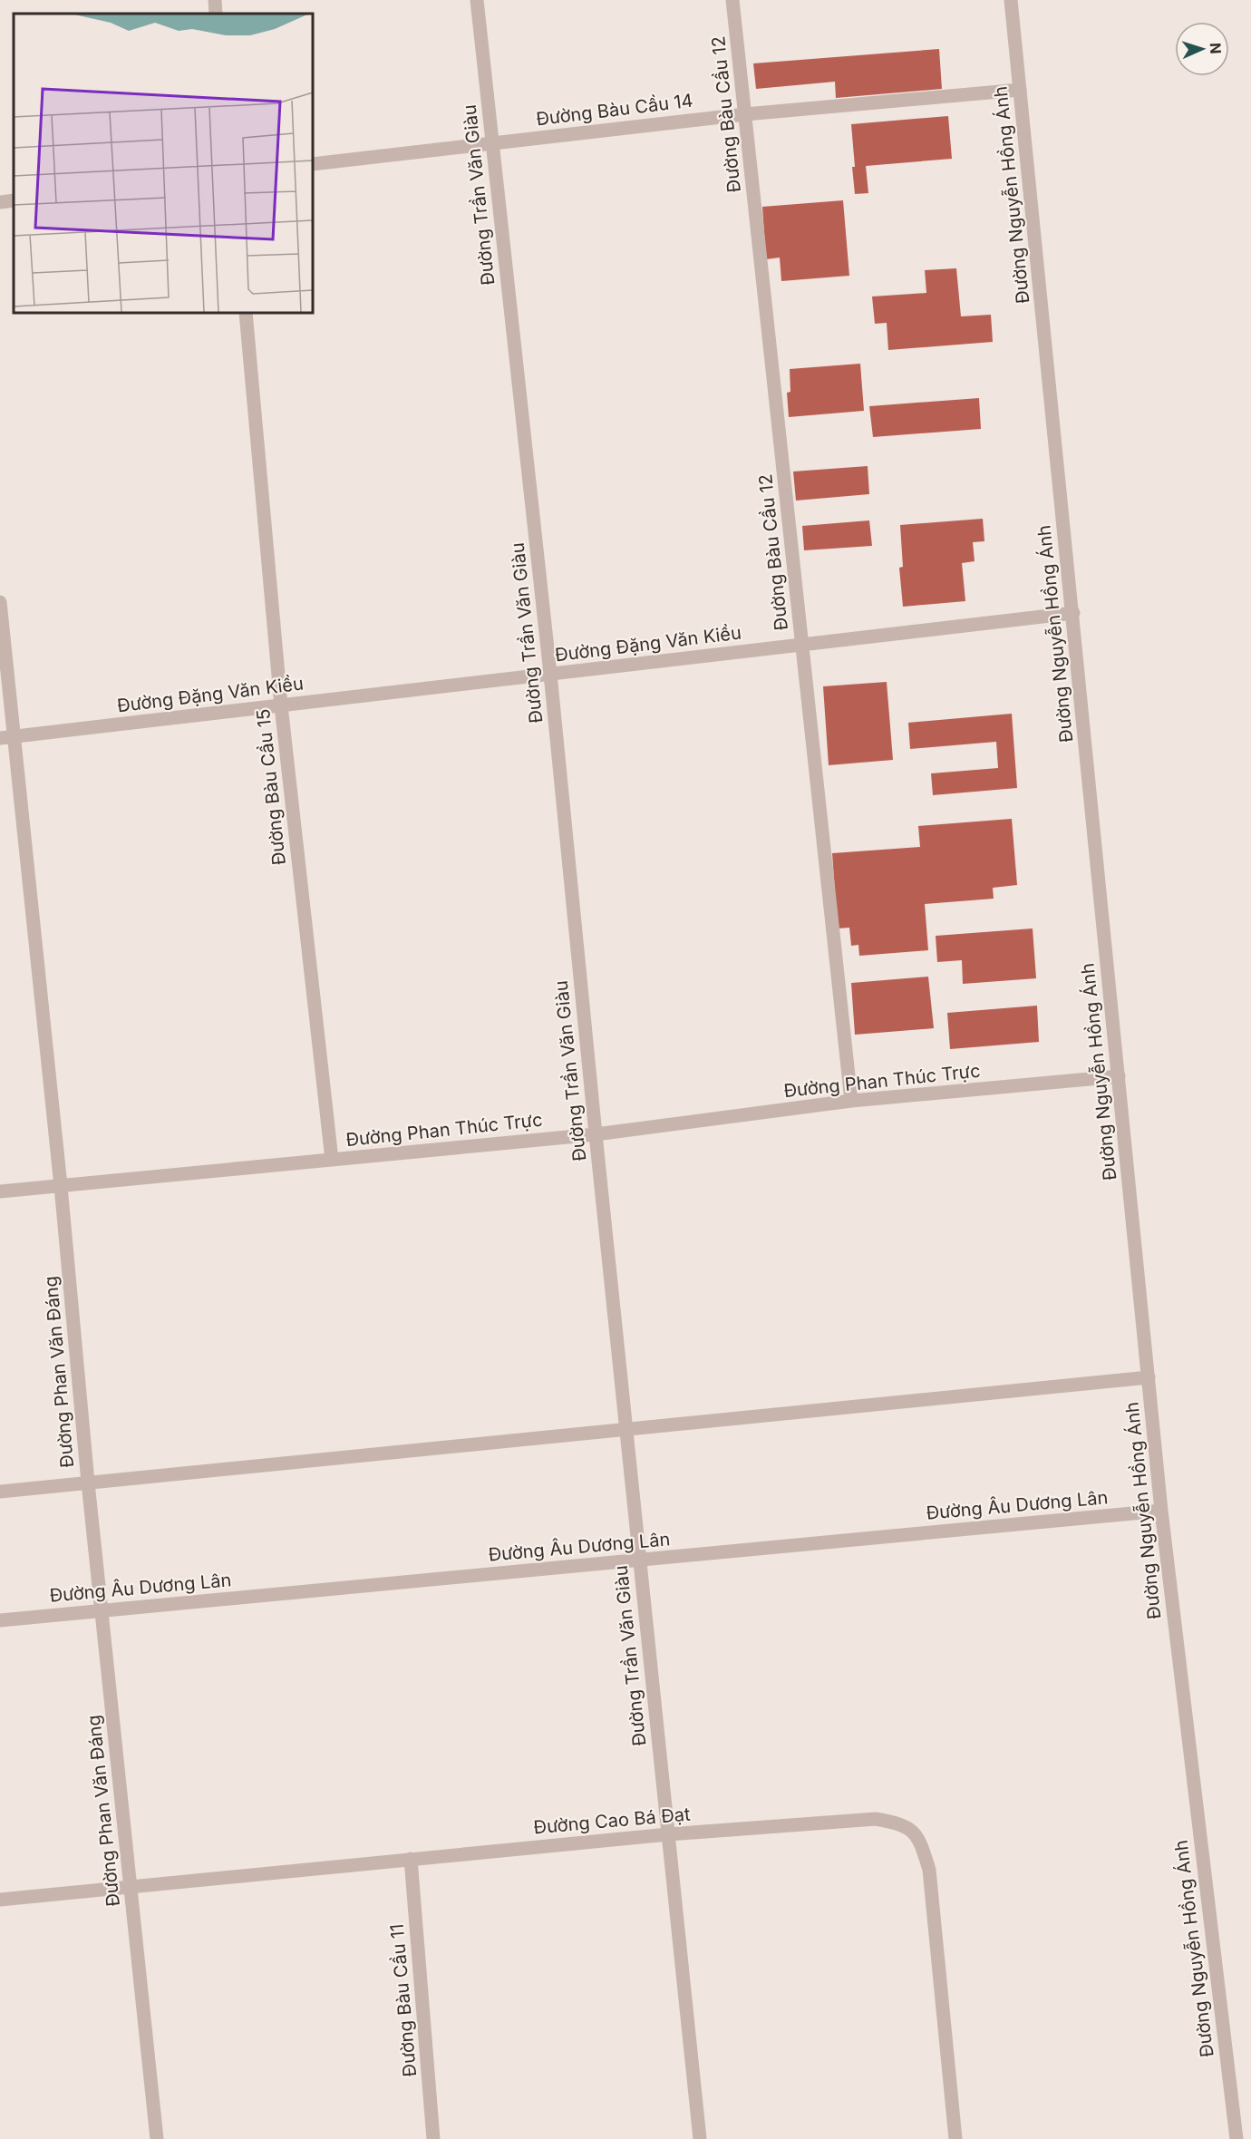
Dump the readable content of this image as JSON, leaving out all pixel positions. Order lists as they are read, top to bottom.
{
  "streets": {
    "street": [
      "Đường Bàu Cầu 14",
      "Đường Bàu Cầu 12",
      "Đường Trần Văn Giàu",
      "Đường Nguyễn Hồng Ánh",
      "Đường Đặng Văn Kiều",
      "Đường Bàu Cầu 15",
      "Đường Phan Thúc Trực",
      "Đường Phan Văn Đáng",
      "Đường Âu Dương Lân",
      "Đường Cao Bá Đạt",
      "Đường Bàu Cầu 11"
    ]
  },
  "crossings": [
    ["Đường Bàu Cầu 14", "Đường Bàu Cầu 12"],
    ["Đường Bàu Cầu 14", "Đường Trần Văn Giàu"],
    ["Đường Bàu Cầu 14", "Đường Nguyễn Hồng Ánh"],
    ["Đường Bàu Cầu 12", "Đường Đặng Văn Kiều"],
    ["Đường Bàu Cầu 12", "Đường Phan Thúc Trực"],
    ["Đường Trần Văn Giàu", "Đường Đặng Văn Kiều"],
    ["Đường Trần Văn Giàu", "Đường Phan Thúc Trực"],
    ["Đường Trần Văn Giàu", "Đường Âu Dương Lân"],
    ["Đường Trần Văn Giàu", "Đường Cao Bá Đạt"],
    ["Đường Nguyễn Hồng Ánh", "Đường Đặng Văn Kiều"],
    ["Đường Nguyễn Hồng Ánh", "Đường Phan Thúc Trực"],
    ["Đường Nguyễn Hồng Ánh", "Đường Âu Dương Lân"],
    ["Đường Đặng Văn Kiều", "Đường Bàu Cầu 15"],
    ["Đường Đặng Văn Kiều", "Đường Phan Văn Đáng"],
    ["Đường Bàu Cầu 15", "Đường Phan Thúc Trực"],
    ["Đường Phan Thúc Trực", "Đường Phan Văn Đáng"],
    ["Đường Phan Văn Đáng", "Đường Âu Dương Lân"],
    ["Đường Phan Văn Đáng", "Đường Cao Bá Đạt"],
    ["Đường Cao Bá Đạt", "Đường Bàu Cầu 11"]
  ],
  "north": "right"
}
